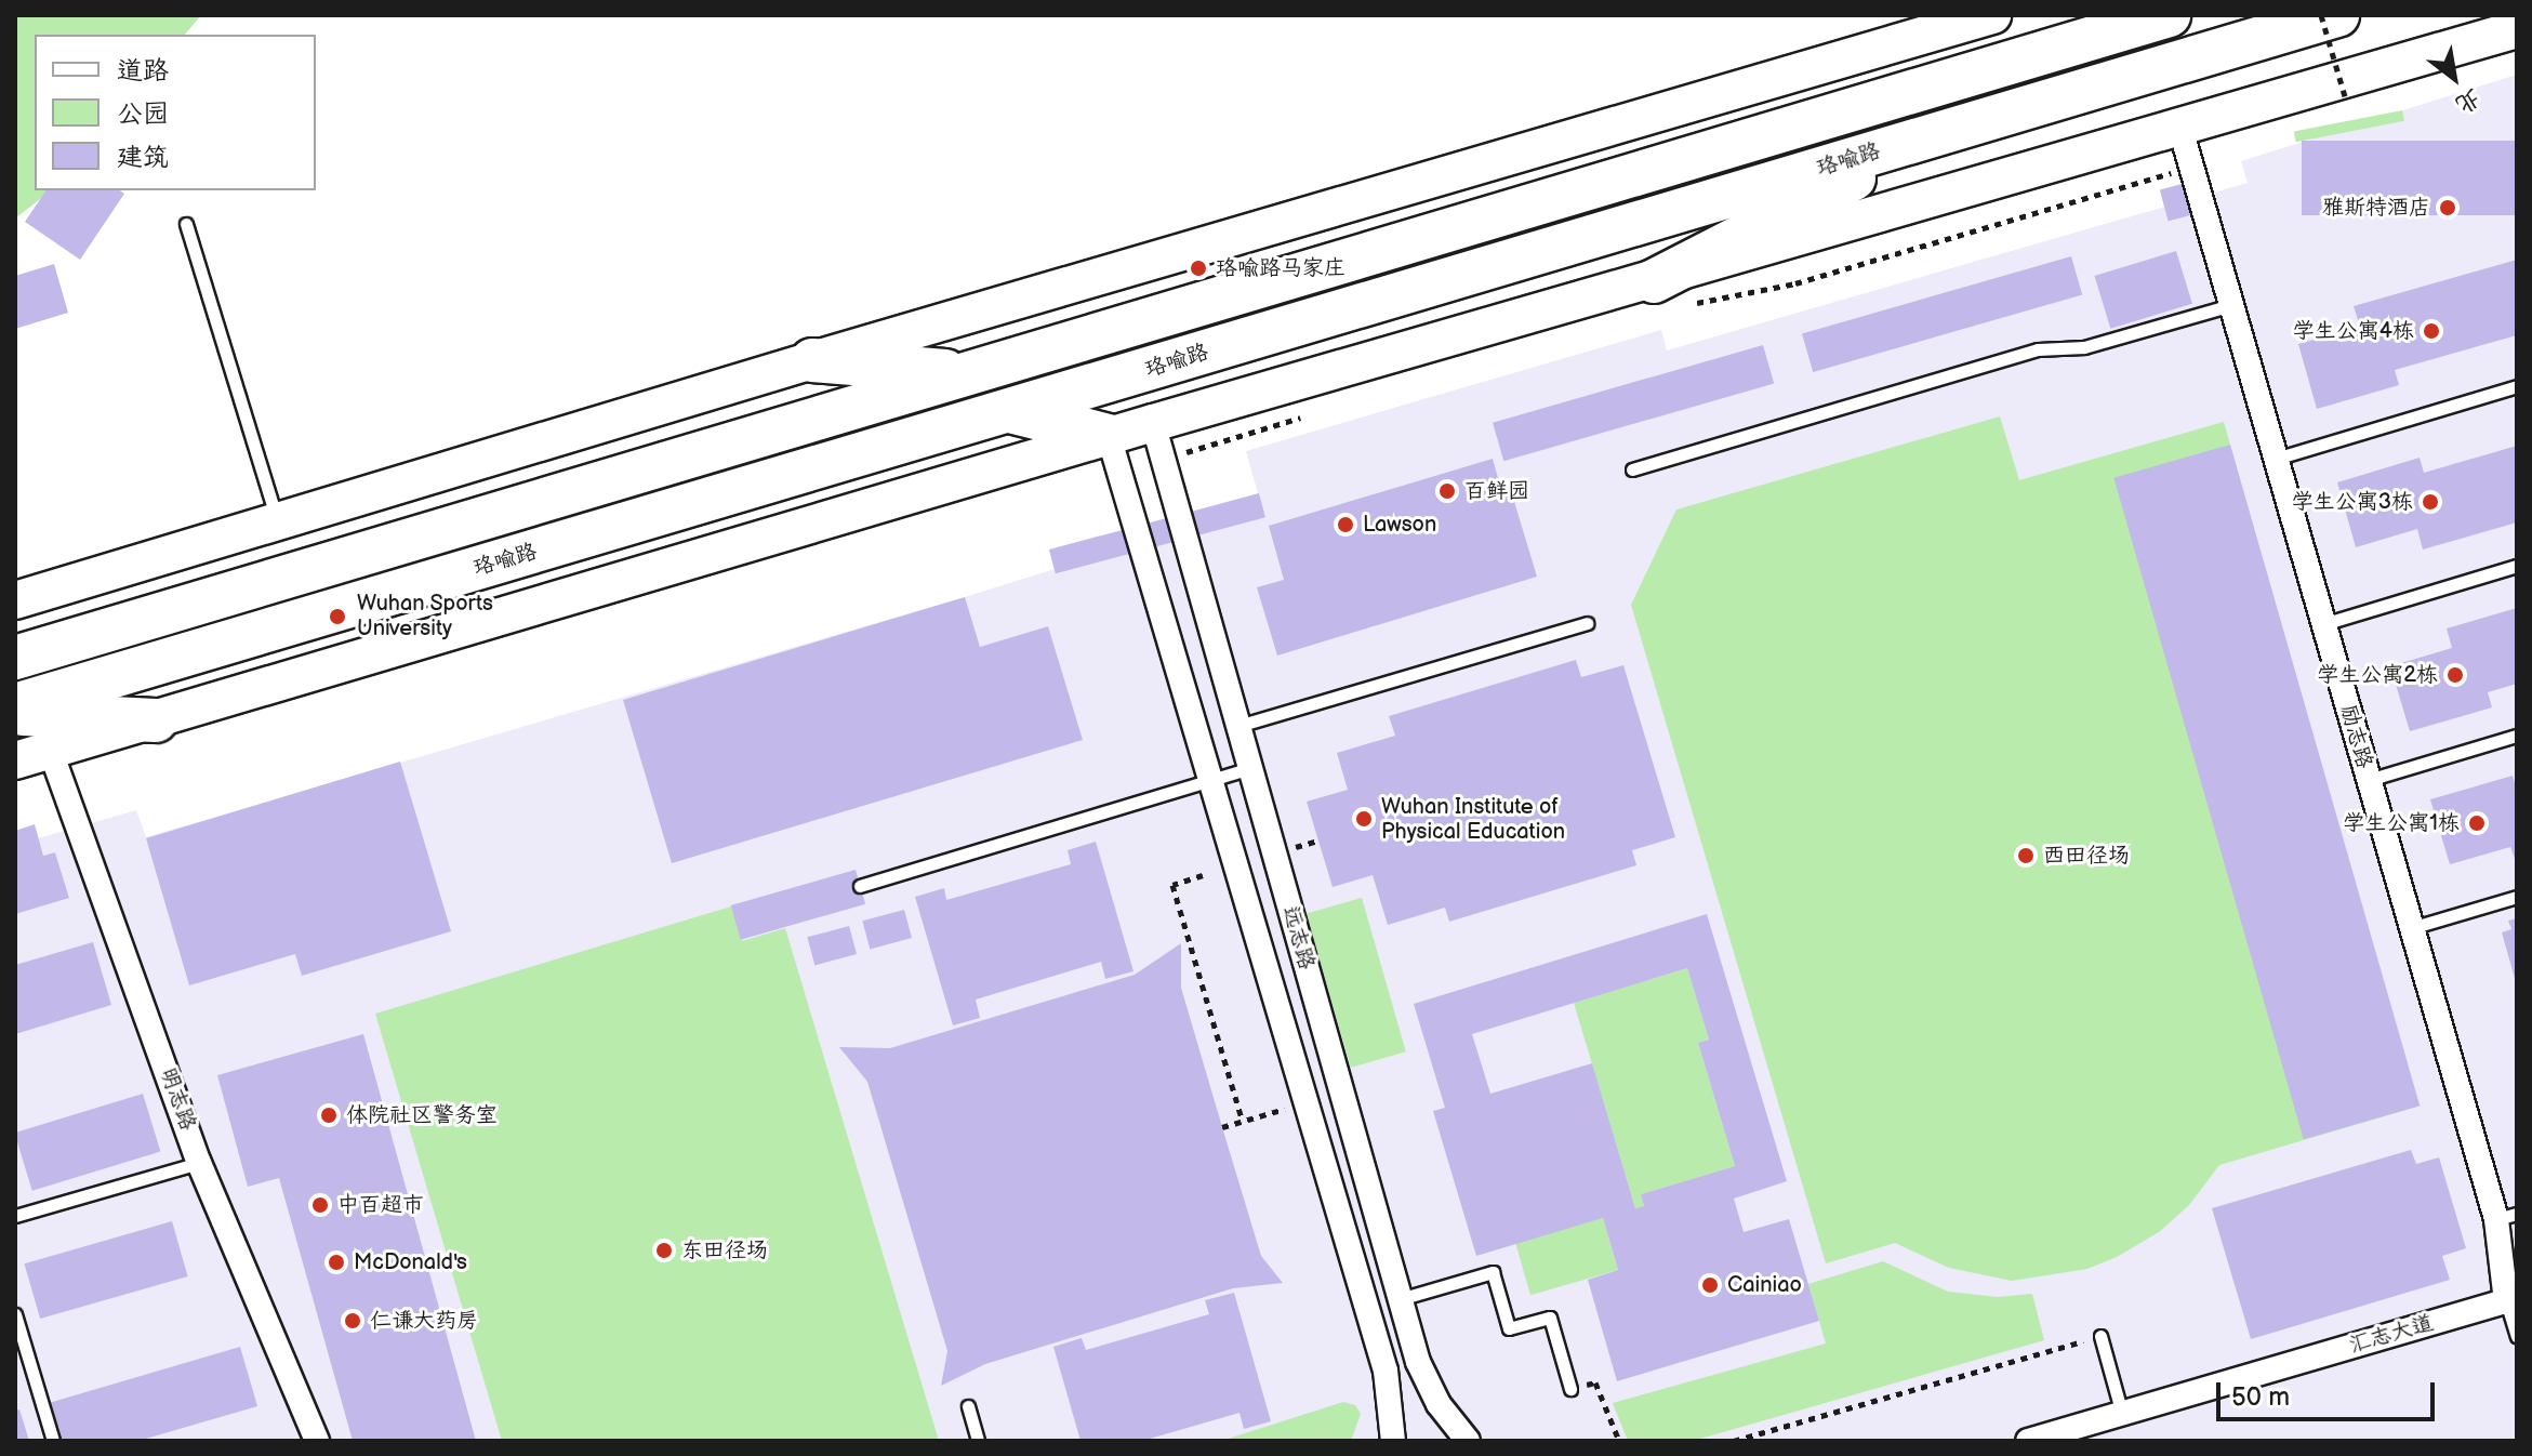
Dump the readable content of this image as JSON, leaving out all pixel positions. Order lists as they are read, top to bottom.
{
  "streets": {
    "highway": ["珞喻路"],
    "street": [
      "励志路",
      "远志路",
      "明志路",
      "汇志大道"
    ]
  },
  "crossings": [
    ["励志路", "汇志大道"]
  ],
  "places": [
    "雅斯特酒店",
    "珞喻路马家庄",
    "学生公寓4栋",
    "百鲜园",
    "学生公寓3栋",
    "Lawson",
    "Wuhan Sports University",
    "学生公寓2栋",
    "Wuhan Institute of Physical Education",
    "学生公寓1栋",
    "西田径场",
    "体院社区警务室",
    "中百超市",
    "东田径场",
    "McDonald's",
    "Cainiao",
    "仁谦大药房"
  ],
  "legend": ["道路", "公园", "建筑"],
  "scale_bar": "50 m",
  "north": "bottom right"
}
